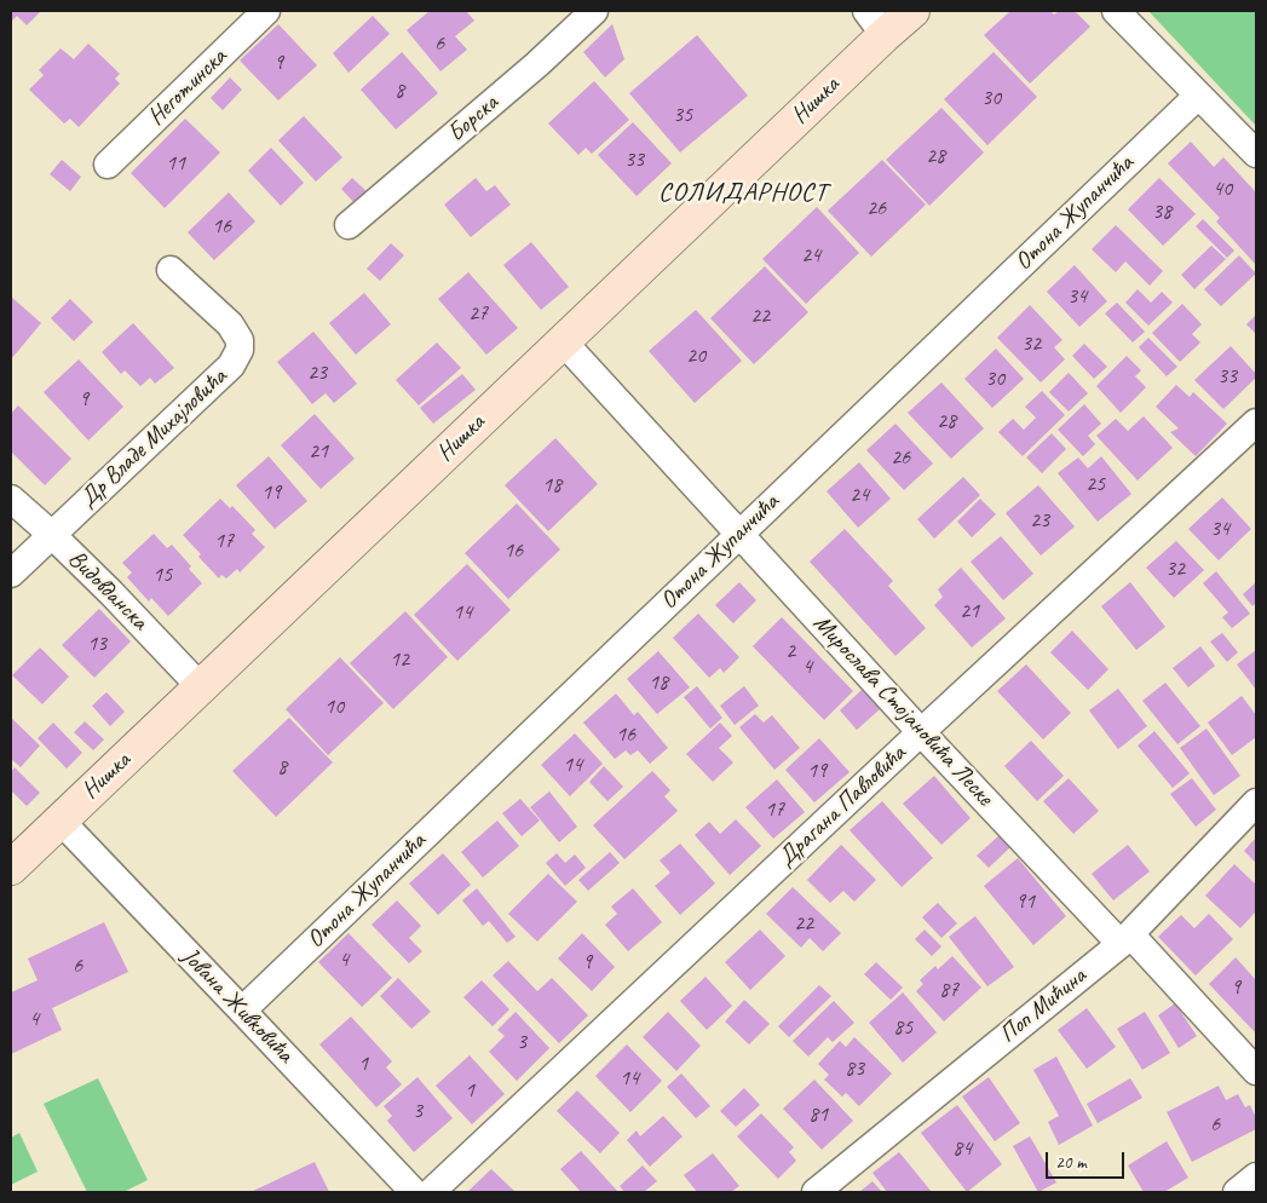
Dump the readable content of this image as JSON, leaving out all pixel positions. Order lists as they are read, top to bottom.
{
  "streets": {
    "main road": ["Нишка"],
    "street": [
      "Неготинска",
      "Борска",
      "Отона Жупанчића",
      "Др Владе Михајловића",
      "Видовданска",
      "Мирослава Стојановића Леске",
      "Драгана Павловића",
      "Јована Живковића",
      "Поп Мићина"
    ]
  },
  "crossings": [
    ["Нишка", "Видовданска"],
    ["Нишка", "Мирослава Стојановића Леске"],
    ["Нишка", "Јована Живковића"],
    ["Отона Жупанчића", "Мирослава Стојановића Леске"],
    ["Отона Жупанчића", "Јована Живковића"],
    ["Др Владе Михајловића", "Видовданска"],
    ["Мирослава Стојановића Леске", "Драгана Павловића"],
    ["Мирослава Стојановића Леске", "Поп Мићина"]
  ],
  "districts": ["СОЛИДАРНОСТ"],
  "house_numbers": [
    "6",
    "9",
    "8",
    "30",
    "35",
    "28",
    "33",
    "11",
    "40",
    "26",
    "38",
    "16",
    "24",
    "34",
    "27",
    "22",
    "32",
    "20",
    "23",
    "33",
    "30",
    "9",
    "28",
    "21",
    "26",
    "25",
    "18",
    "19",
    "24",
    "23",
    "34",
    "17",
    "16",
    "32",
    "15",
    "21",
    "14",
    "13",
    "2",
    "12",
    "4",
    "18",
    "10",
    "16",
    "14",
    "8",
    "19",
    "17",
    "91",
    "22",
    "4",
    "9",
    "6",
    "9",
    "87",
    "4",
    "85",
    "3",
    "1",
    "83",
    "14",
    "1",
    "3",
    "81",
    "6",
    "84"
  ],
  "scale_bar": "20 m"
}
